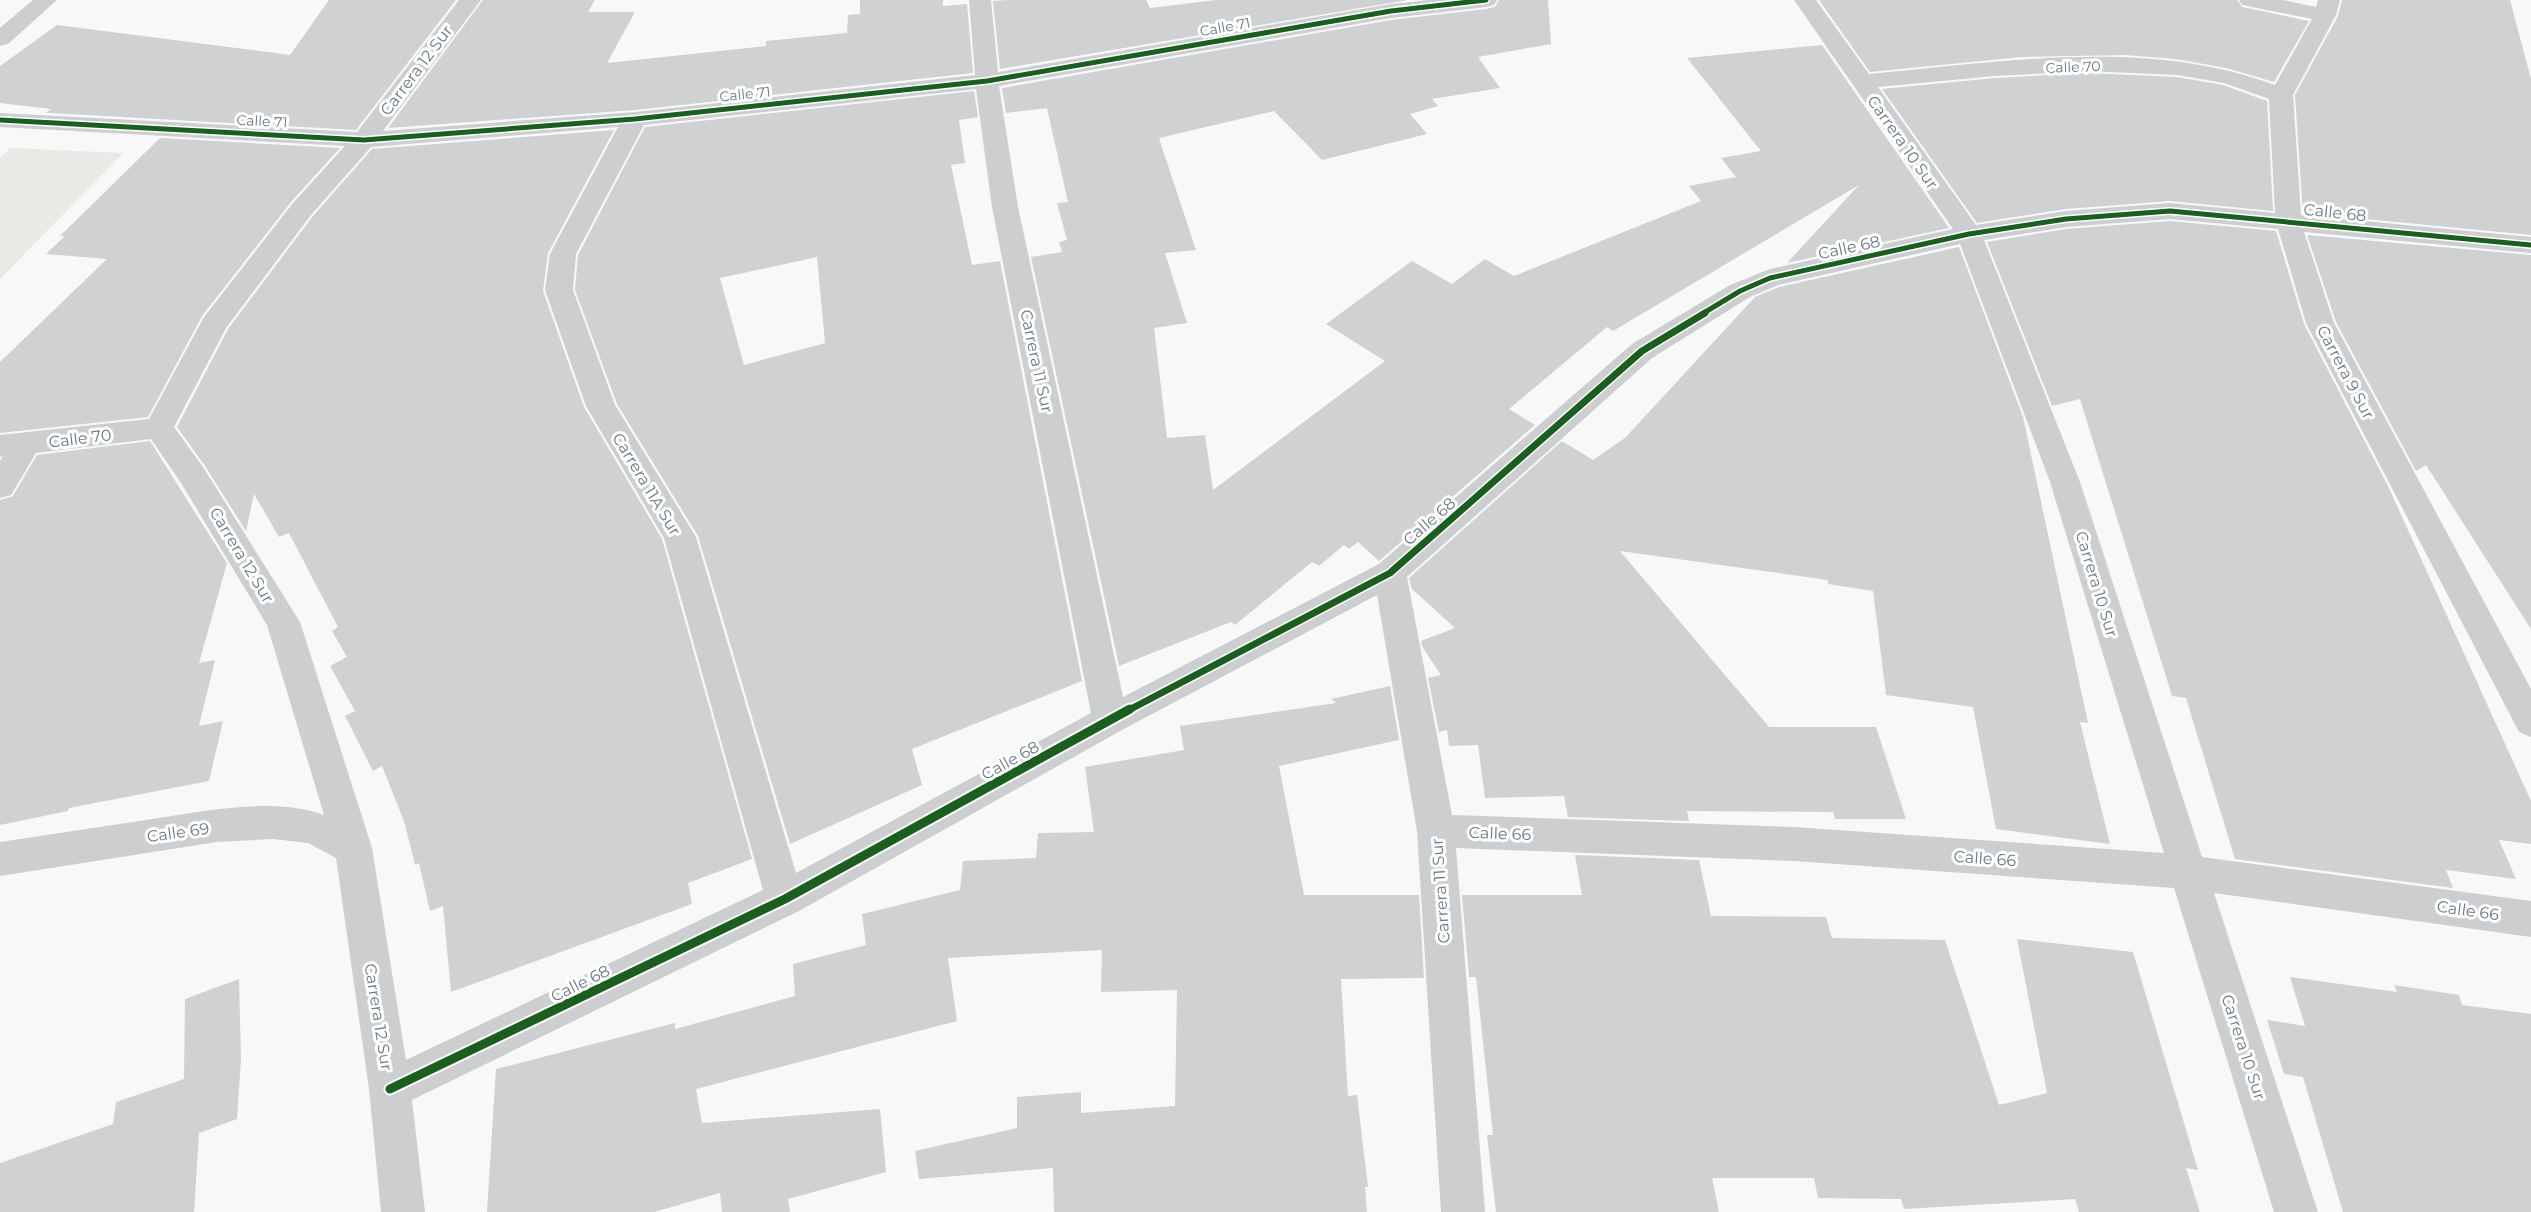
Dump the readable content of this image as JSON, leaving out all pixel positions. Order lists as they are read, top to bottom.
{
  "streets": {
    "street": [
      "Calle 71",
      "Calle 70",
      "Carrera 12 Sur",
      "Carrera 10 Sur",
      "Calle 68",
      "Carrera 11 Sur",
      "Carrera 9 Sur",
      "Carrera 11A Sur",
      "Calle 69",
      "Calle 66"
    ]
  },
  "crossings": [
    ["Calle 71", "Carrera 12 Sur"],
    ["Calle 71", "Carrera 11 Sur"],
    ["Calle 71", "Carrera 11A Sur"],
    ["Calle 70", "Carrera 12 Sur"],
    ["Calle 70", "Carrera 10 Sur"],
    ["Calle 70", "Carrera 9 Sur"],
    ["Carrera 12 Sur", "Calle 68"],
    ["Carrera 12 Sur", "Calle 69"],
    ["Carrera 10 Sur", "Calle 68"],
    ["Carrera 10 Sur", "Calle 66"],
    ["Calle 68", "Carrera 11 Sur"],
    ["Calle 68", "Carrera 9 Sur"],
    ["Calle 68", "Carrera 11A Sur"],
    ["Carrera 11 Sur", "Calle 66"]
  ]
}
